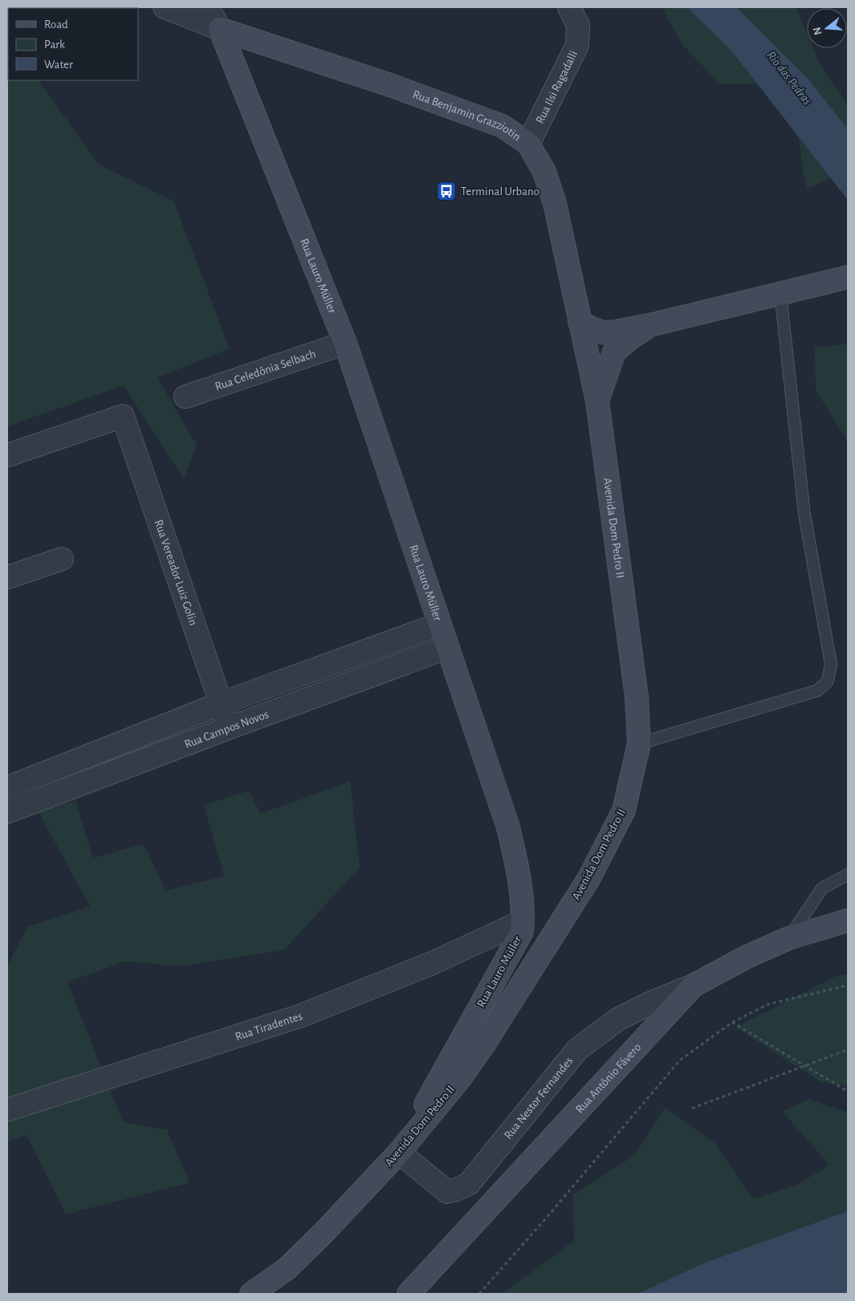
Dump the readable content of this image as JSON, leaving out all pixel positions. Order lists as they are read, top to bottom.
{
  "streets": {
    "main road": [
      "Rua Benjamin Grazziotin",
      "Rua Lauro Müller",
      "Avenida Dom Pedro II",
      "Rua Antônio Fávero"
    ],
    "street": [
      "Rua Ilsi Ragadalli",
      "Rua Celedônia Selbach",
      "Rua Vereador Luiz Golin",
      "Rua Campos Novos",
      "Rua Tiradentes",
      "Rua Nestor Fernandes"
    ]
  },
  "crossings": [
    ["Rua Ilsi Ragadalli", "Rua Benjamin Grazziotin"],
    ["Rua Benjamin Grazziotin", "Rua Lauro Müller"],
    ["Rua Benjamin Grazziotin", "Avenida Dom Pedro II"],
    ["Rua Lauro Müller", "Rua Celedônia Selbach"],
    ["Rua Lauro Müller", "Avenida Dom Pedro II"],
    ["Rua Lauro Müller", "Rua Campos Novos"],
    ["Rua Lauro Müller", "Rua Tiradentes"],
    ["Rua Lauro Müller", "Rua Nestor Fernandes"],
    ["Avenida Dom Pedro II", "Rua Nestor Fernandes"],
    ["Rua Vereador Luiz Golin", "Rua Campos Novos"],
    ["Rua Antônio Fávero", "Rua Nestor Fernandes"]
  ],
  "water": ["Rio das Pedras"],
  "places": {
    "bus stop": ["Terminal Urbano"]
  },
  "legend": ["Road", "Park", "Water"],
  "north": "left"
}
